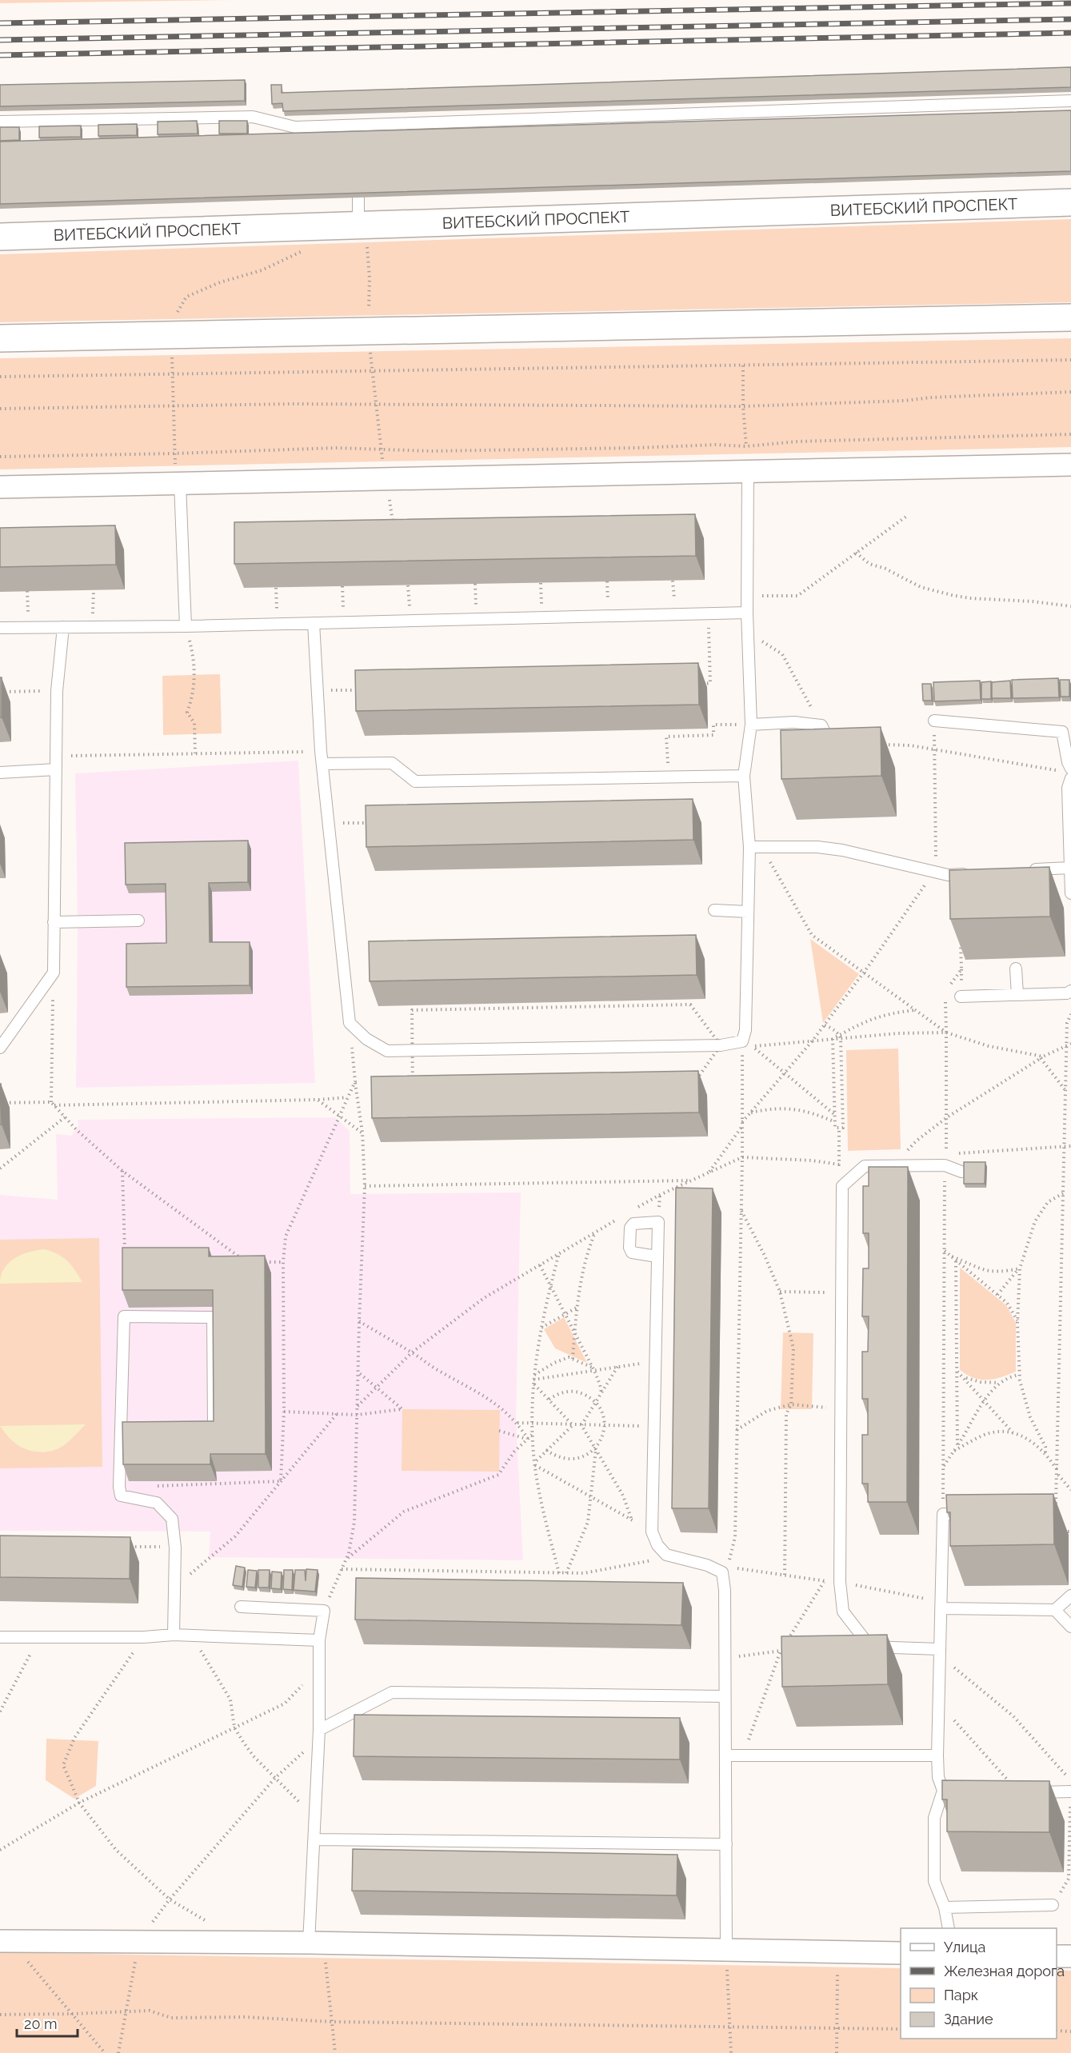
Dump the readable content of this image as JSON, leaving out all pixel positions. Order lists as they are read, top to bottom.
{
  "streets": {
    "main road": ["ВИТЕБСКИЙ ПРОСПЕКТ"]
  },
  "legend": [
    "Улица",
    "Железная дорога",
    "Парк",
    "Здание"
  ],
  "scale_bar": "20 m"
}
